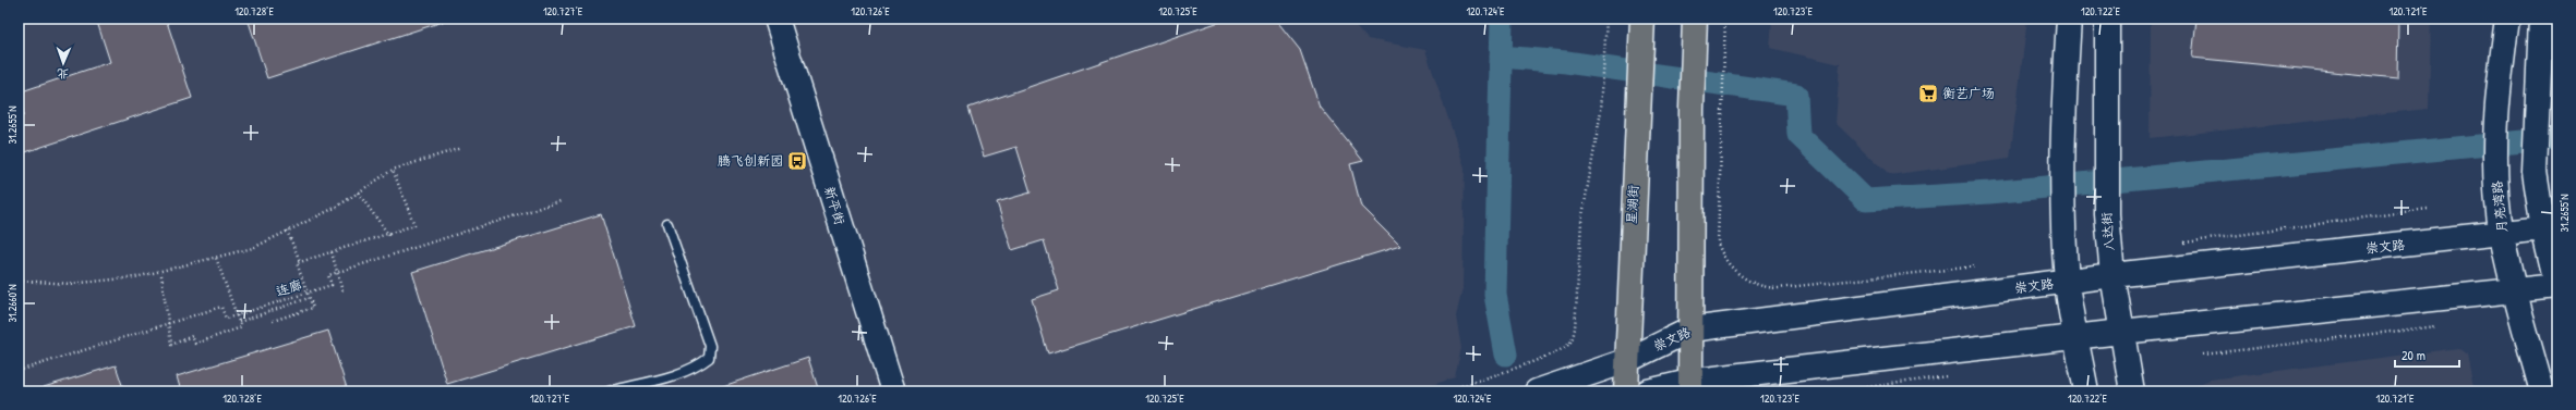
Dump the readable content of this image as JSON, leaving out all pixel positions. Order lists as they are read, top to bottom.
{
  "streets": {
    "main road": ["星湖街"],
    "street": [
      "新平街",
      "月亮湾路",
      "八达街",
      "崇文路"
    ],
    "path": ["连廊"]
  },
  "crossings": [
    ["星湖街", "崇文路"],
    ["月亮湾路", "崇文路"],
    ["八达街", "崇文路"]
  ],
  "places": {
    "supermarket": ["衡艺广场"],
    "bus stop": ["腾飞创新园"]
  },
  "scale_bar": "20 m",
  "north": "bottom",
  "coordinates": [
    "120.728°E",
    "120.727°E",
    "120.726°E",
    "120.725°E",
    "120.724°E",
    "120.723°E",
    "120.722°E",
    "120.721°E",
    "31.2655°N",
    "31.2660°N"
  ]
}
